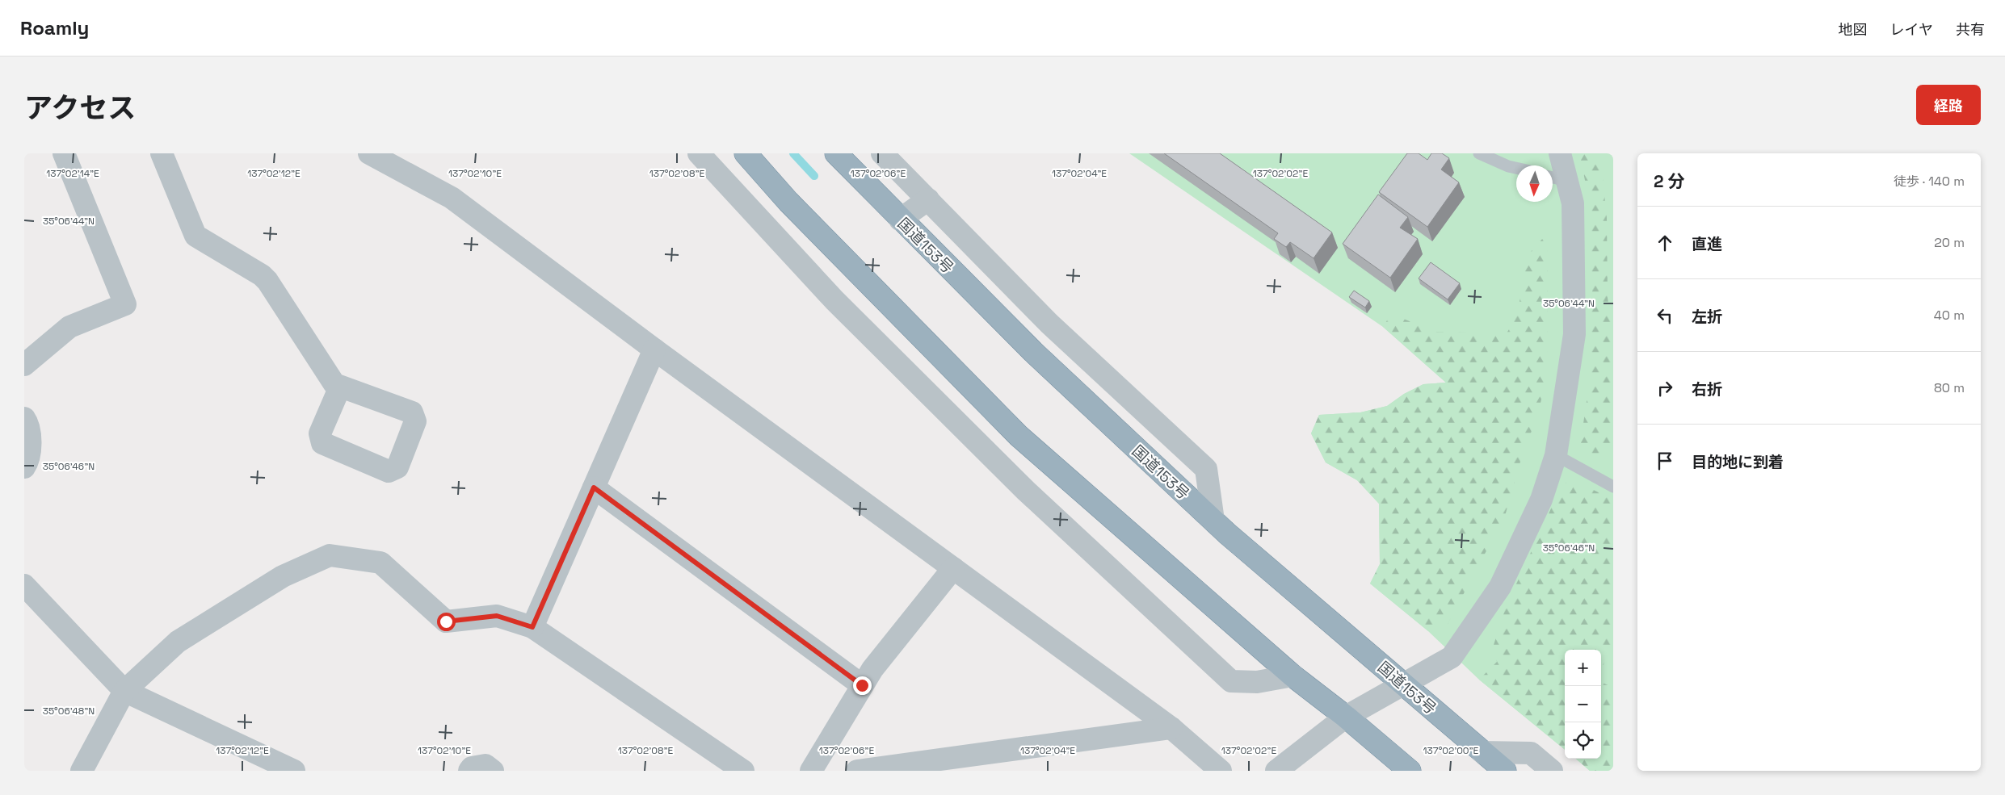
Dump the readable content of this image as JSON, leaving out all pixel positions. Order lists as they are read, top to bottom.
{
  "streets": {
    "highway": ["国道153号"]
  },
  "north": "bottom",
  "page": {
    "header": "Roamly",
    "nav": ["地図", "レイヤ", "共有"],
    "title": "アクセス",
    "buttons": "経路",
    "heading": ["2 分", "徒歩 · 140 m"],
    "list": [
      ["直進", "20 m"],
      ["左折", "40 m"],
      ["右折", "80 m"],
      "目的地に到着"
    ],
    "map_buttons": ["+", "−"]
  },
  "coordinates": [
    "137°02'14\"E",
    "137°02'12\"E",
    "137°02'10\"E",
    "137°02'08\"E",
    "137°02'06\"E",
    "137°02'04\"E",
    "137°02'02\"E",
    "35°06'44\"N",
    "35°06'46\"N",
    "35°06'48\"N",
    "137°02'00\"E"
  ]
}
